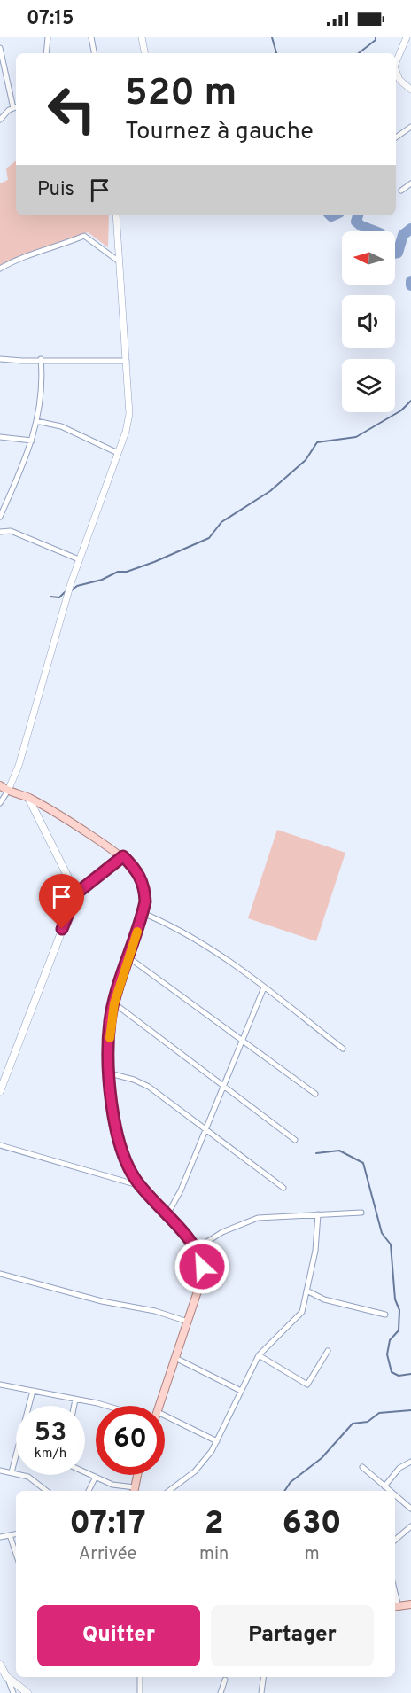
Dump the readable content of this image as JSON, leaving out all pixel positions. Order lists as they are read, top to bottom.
{
  "north": "left",
  "page": {
    "status": "07:15",
    "turn": ["520 m", "Tournez à gauche"],
    "then": "Puis",
    "speed": "53 km/h",
    "limit": "60",
    "eta": [
      "07:17",
      "Arrivée",
      "2",
      "min",
      "630",
      "m"
    ],
    "buttons": ["Quitter", "Partager"]
  }
}
